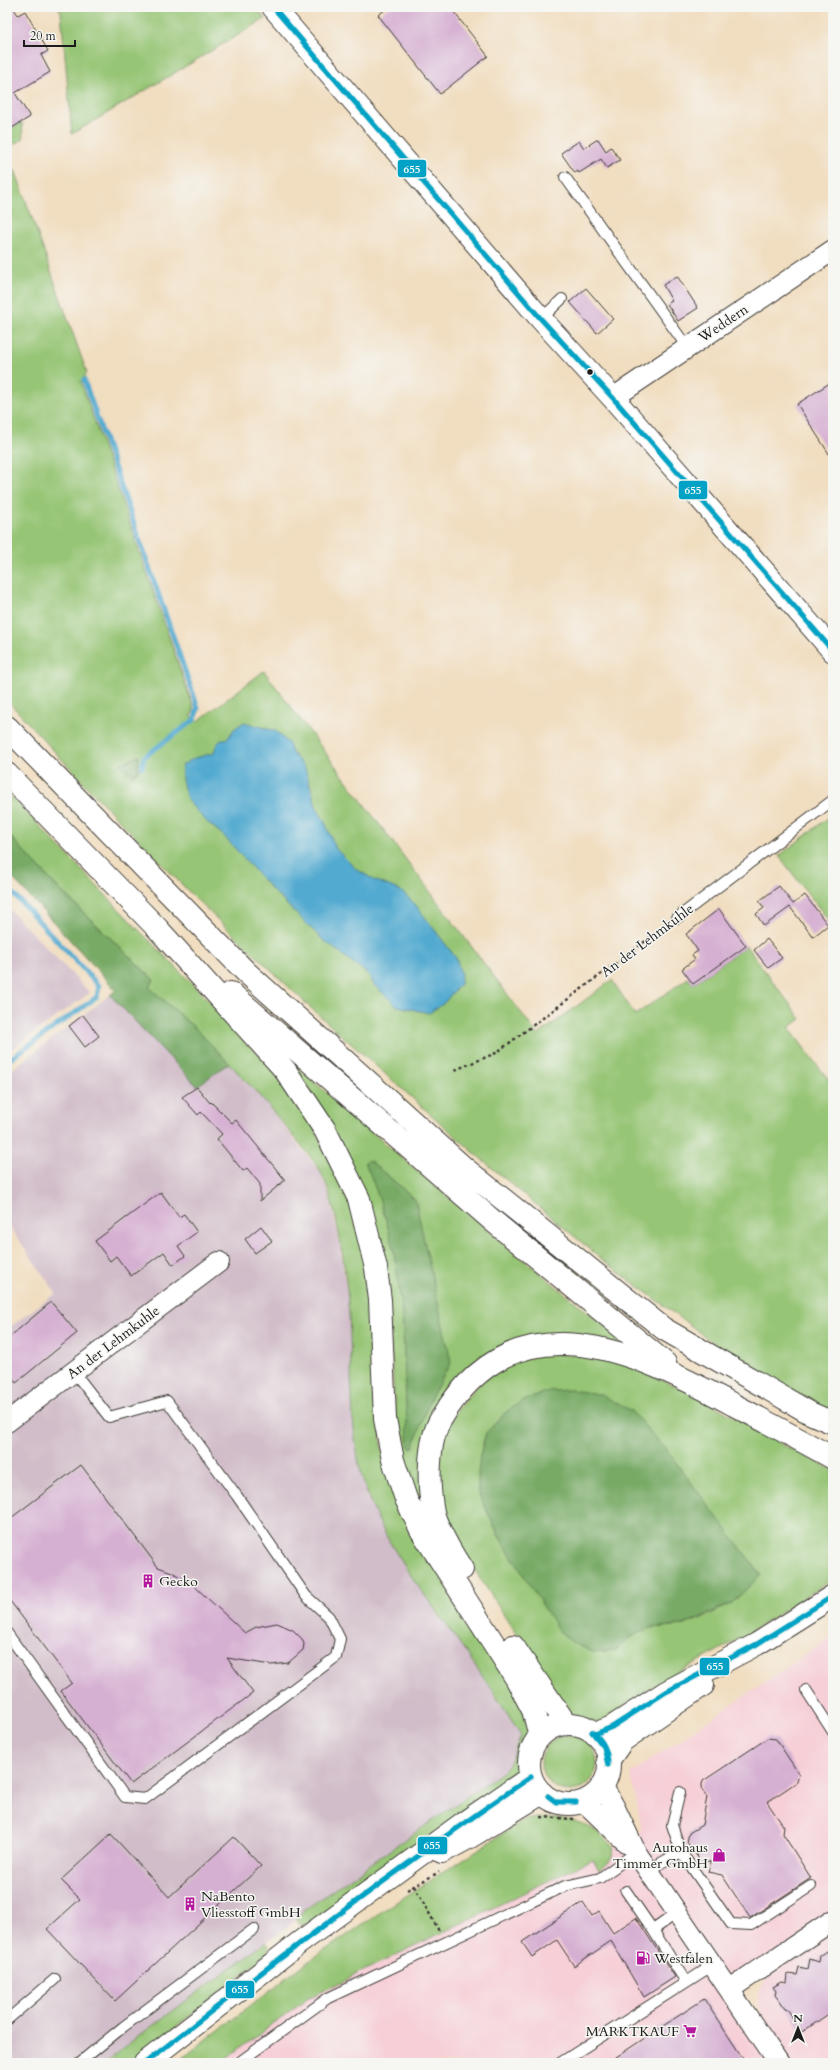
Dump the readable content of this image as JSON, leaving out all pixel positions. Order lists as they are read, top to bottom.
{
  "streets": {
    "street": ["Weddern", "An der Lehmkuhle"]
  },
  "places": {
    "building": ["Gecko", "NaBento Vliesstoff GmbH"],
    "shop": ["Autohaus Timmer GmbH"],
    "fuel station": ["Westfalen"],
    "supermarket": ["MARKTKAUF"]
  },
  "lines": ["transit line 655"],
  "scale_bar": "20 m",
  "north": "top"
}
